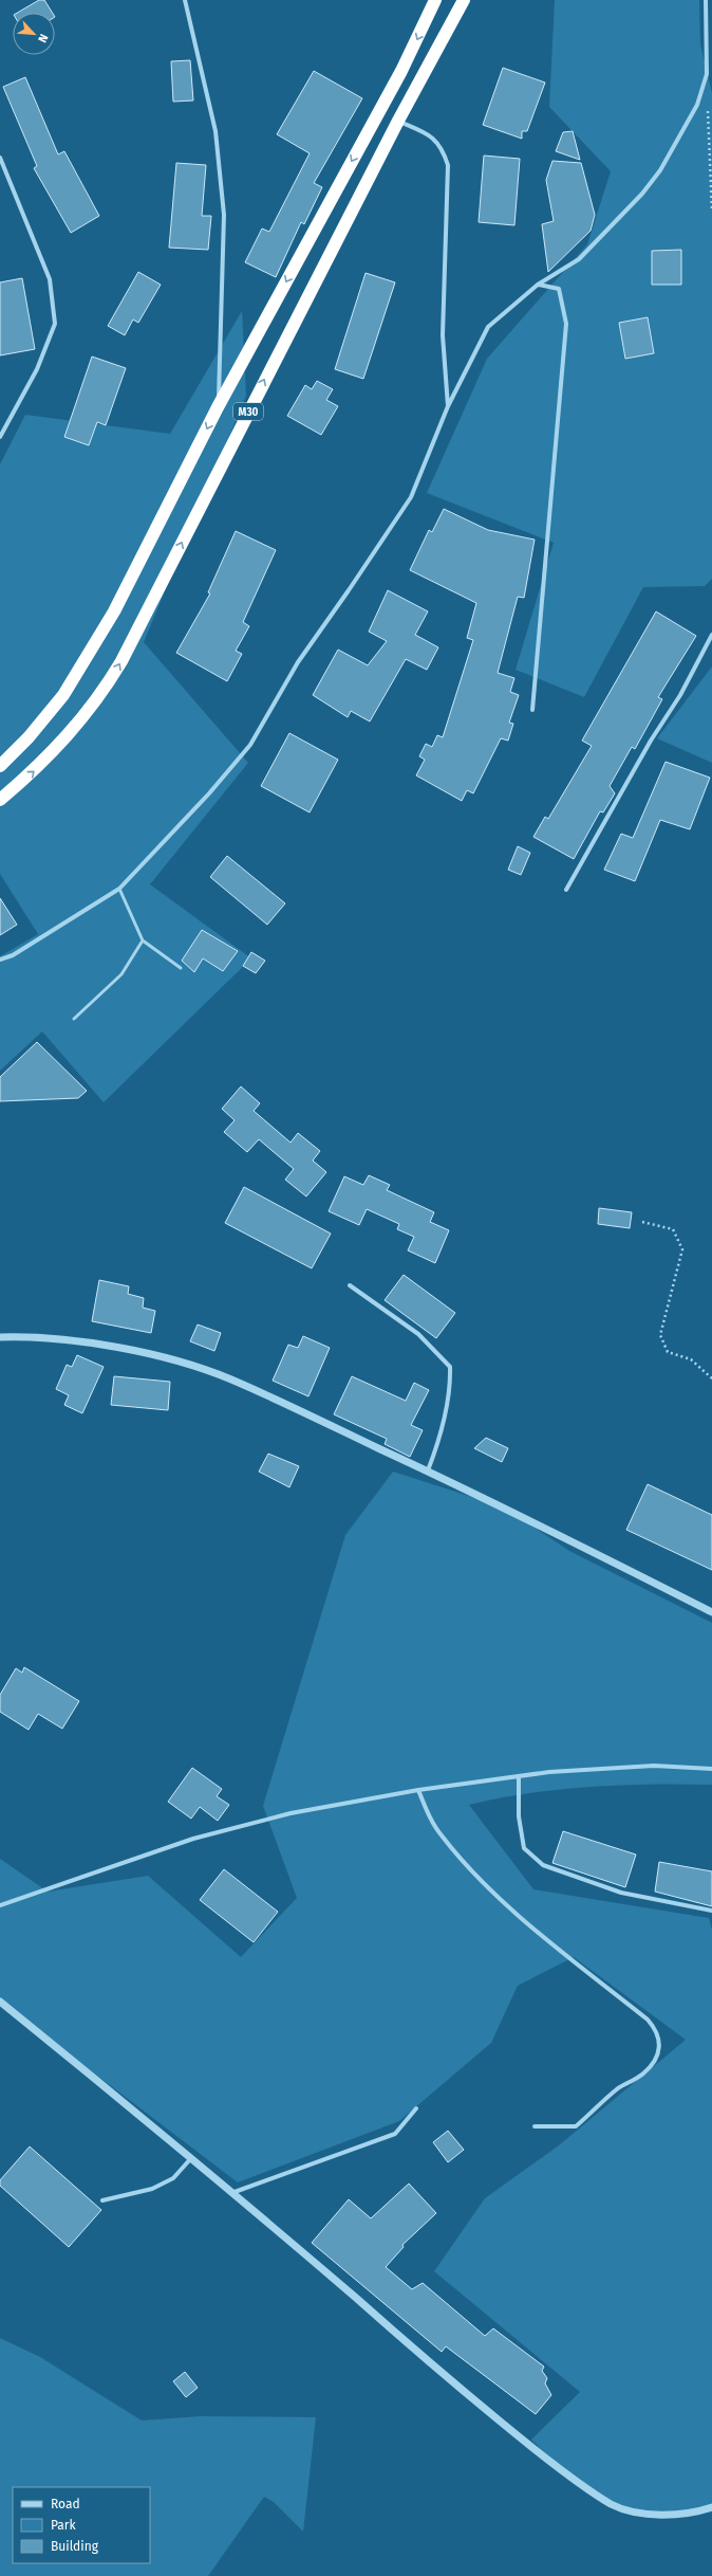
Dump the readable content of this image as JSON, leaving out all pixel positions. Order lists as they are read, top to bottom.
{
  "streets": {
    "highway": ["M30"]
  },
  "legend": ["Road", "Park", "Building"],
  "north": "bottom right"
}
